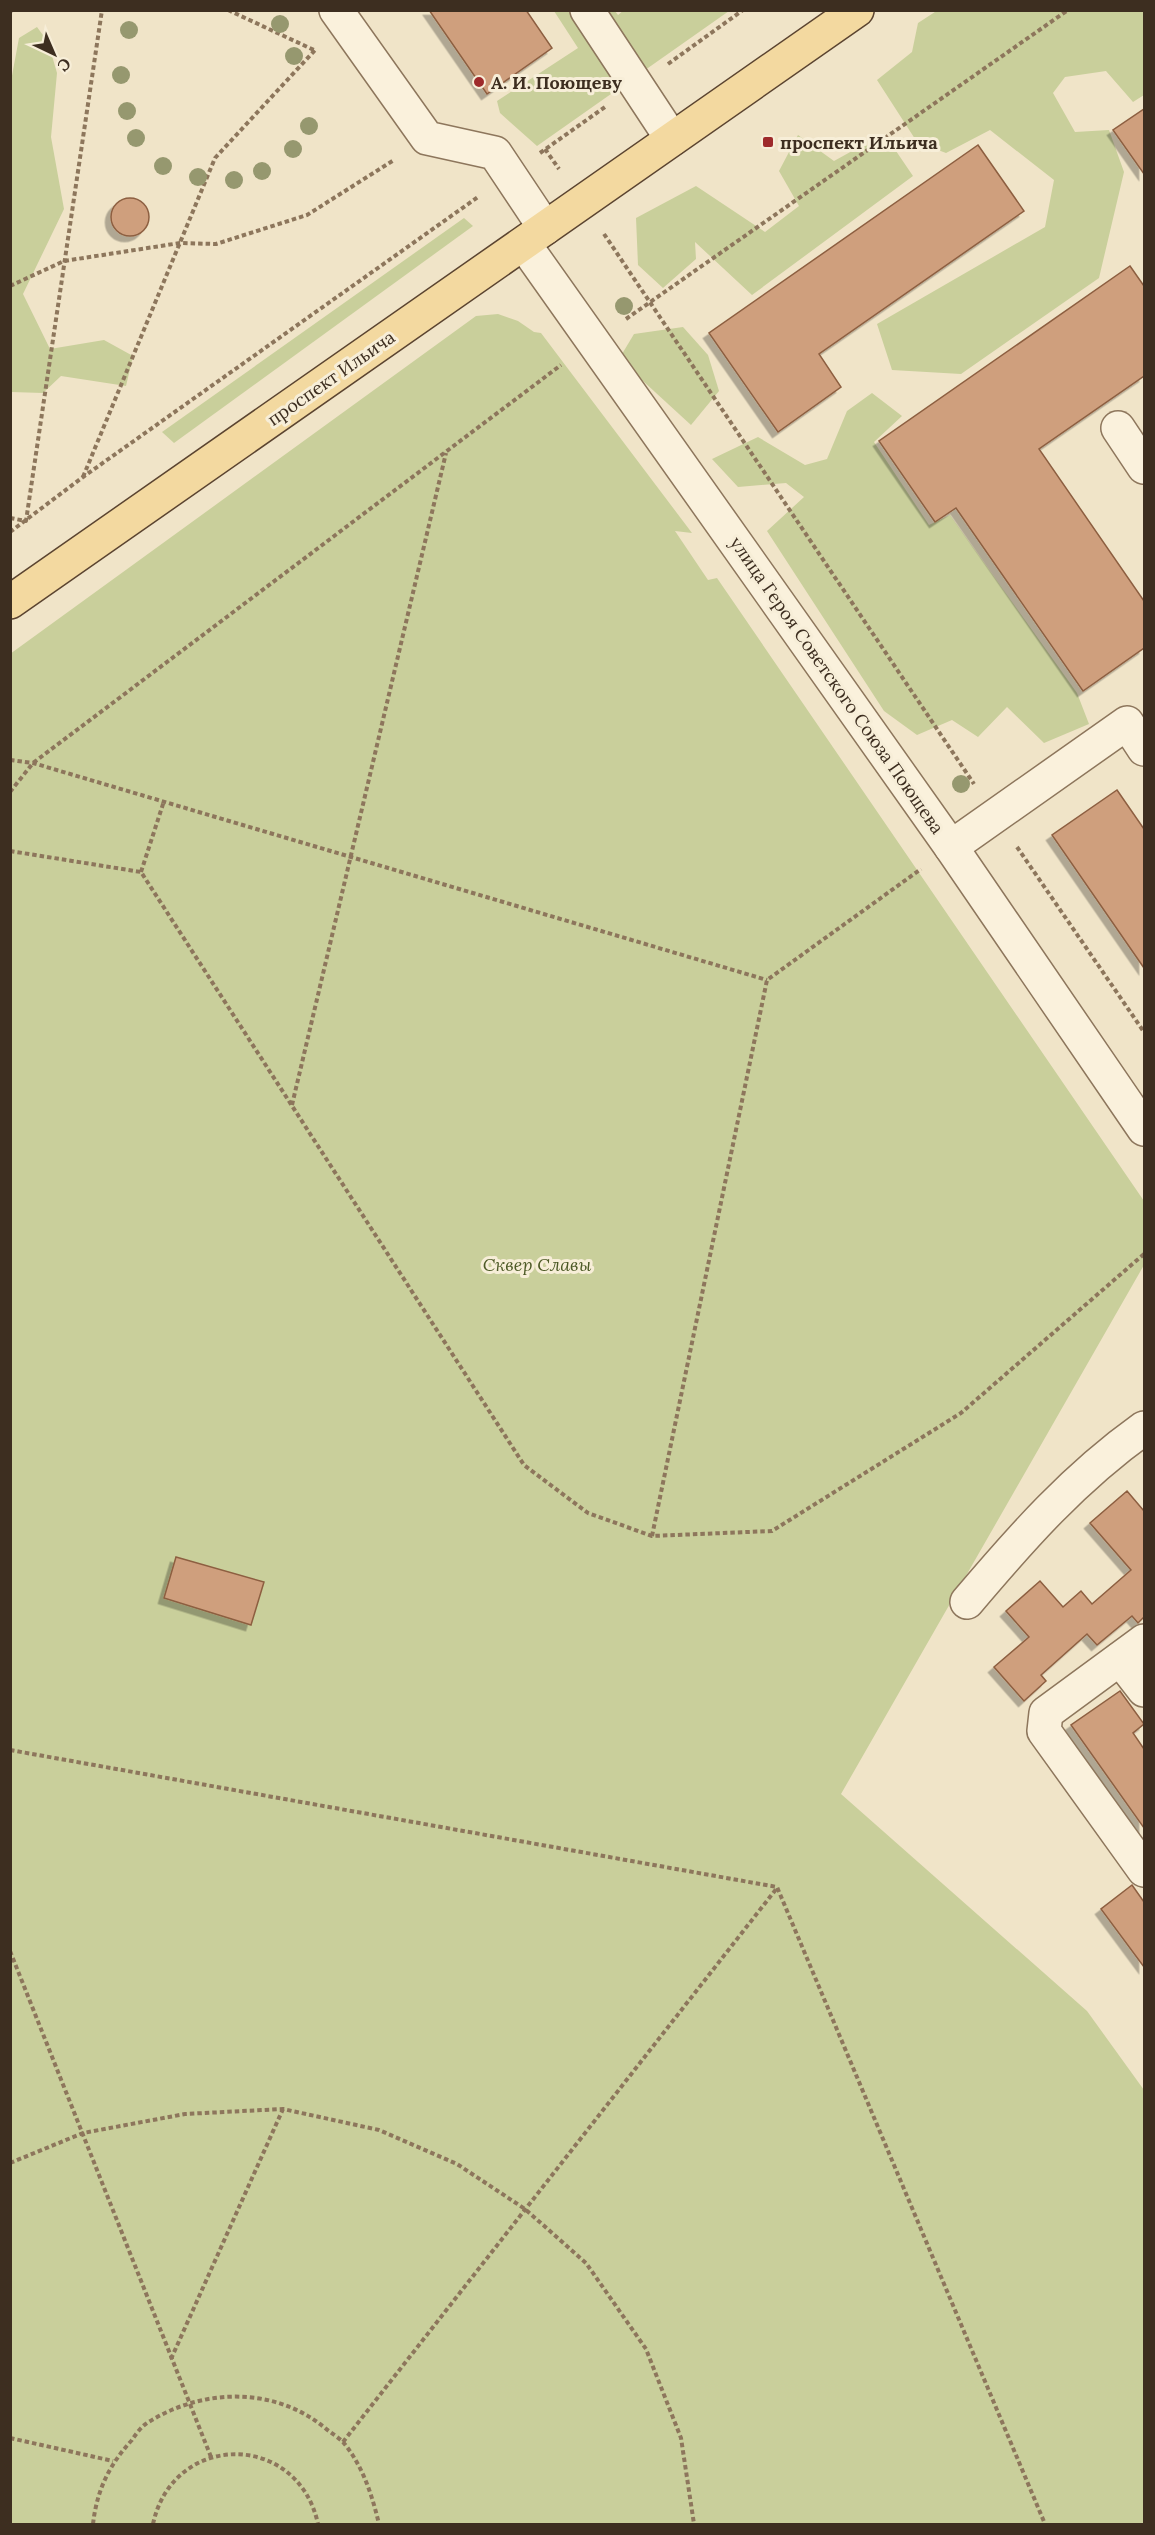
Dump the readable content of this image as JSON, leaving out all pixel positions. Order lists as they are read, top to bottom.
{
  "streets": {
    "main road": ["проспект Ильича"],
    "street": ["улица Героя Советского Союза Поющева"]
  },
  "crossings": [
    ["проспект Ильича", "улица Героя Советского Союза Поющева"]
  ],
  "parks": ["Сквер Славы"],
  "places": {
    "other": ["А. И. Поющеву"],
    "transit": ["проспект Ильича"]
  },
  "north": "bottom right"
}
